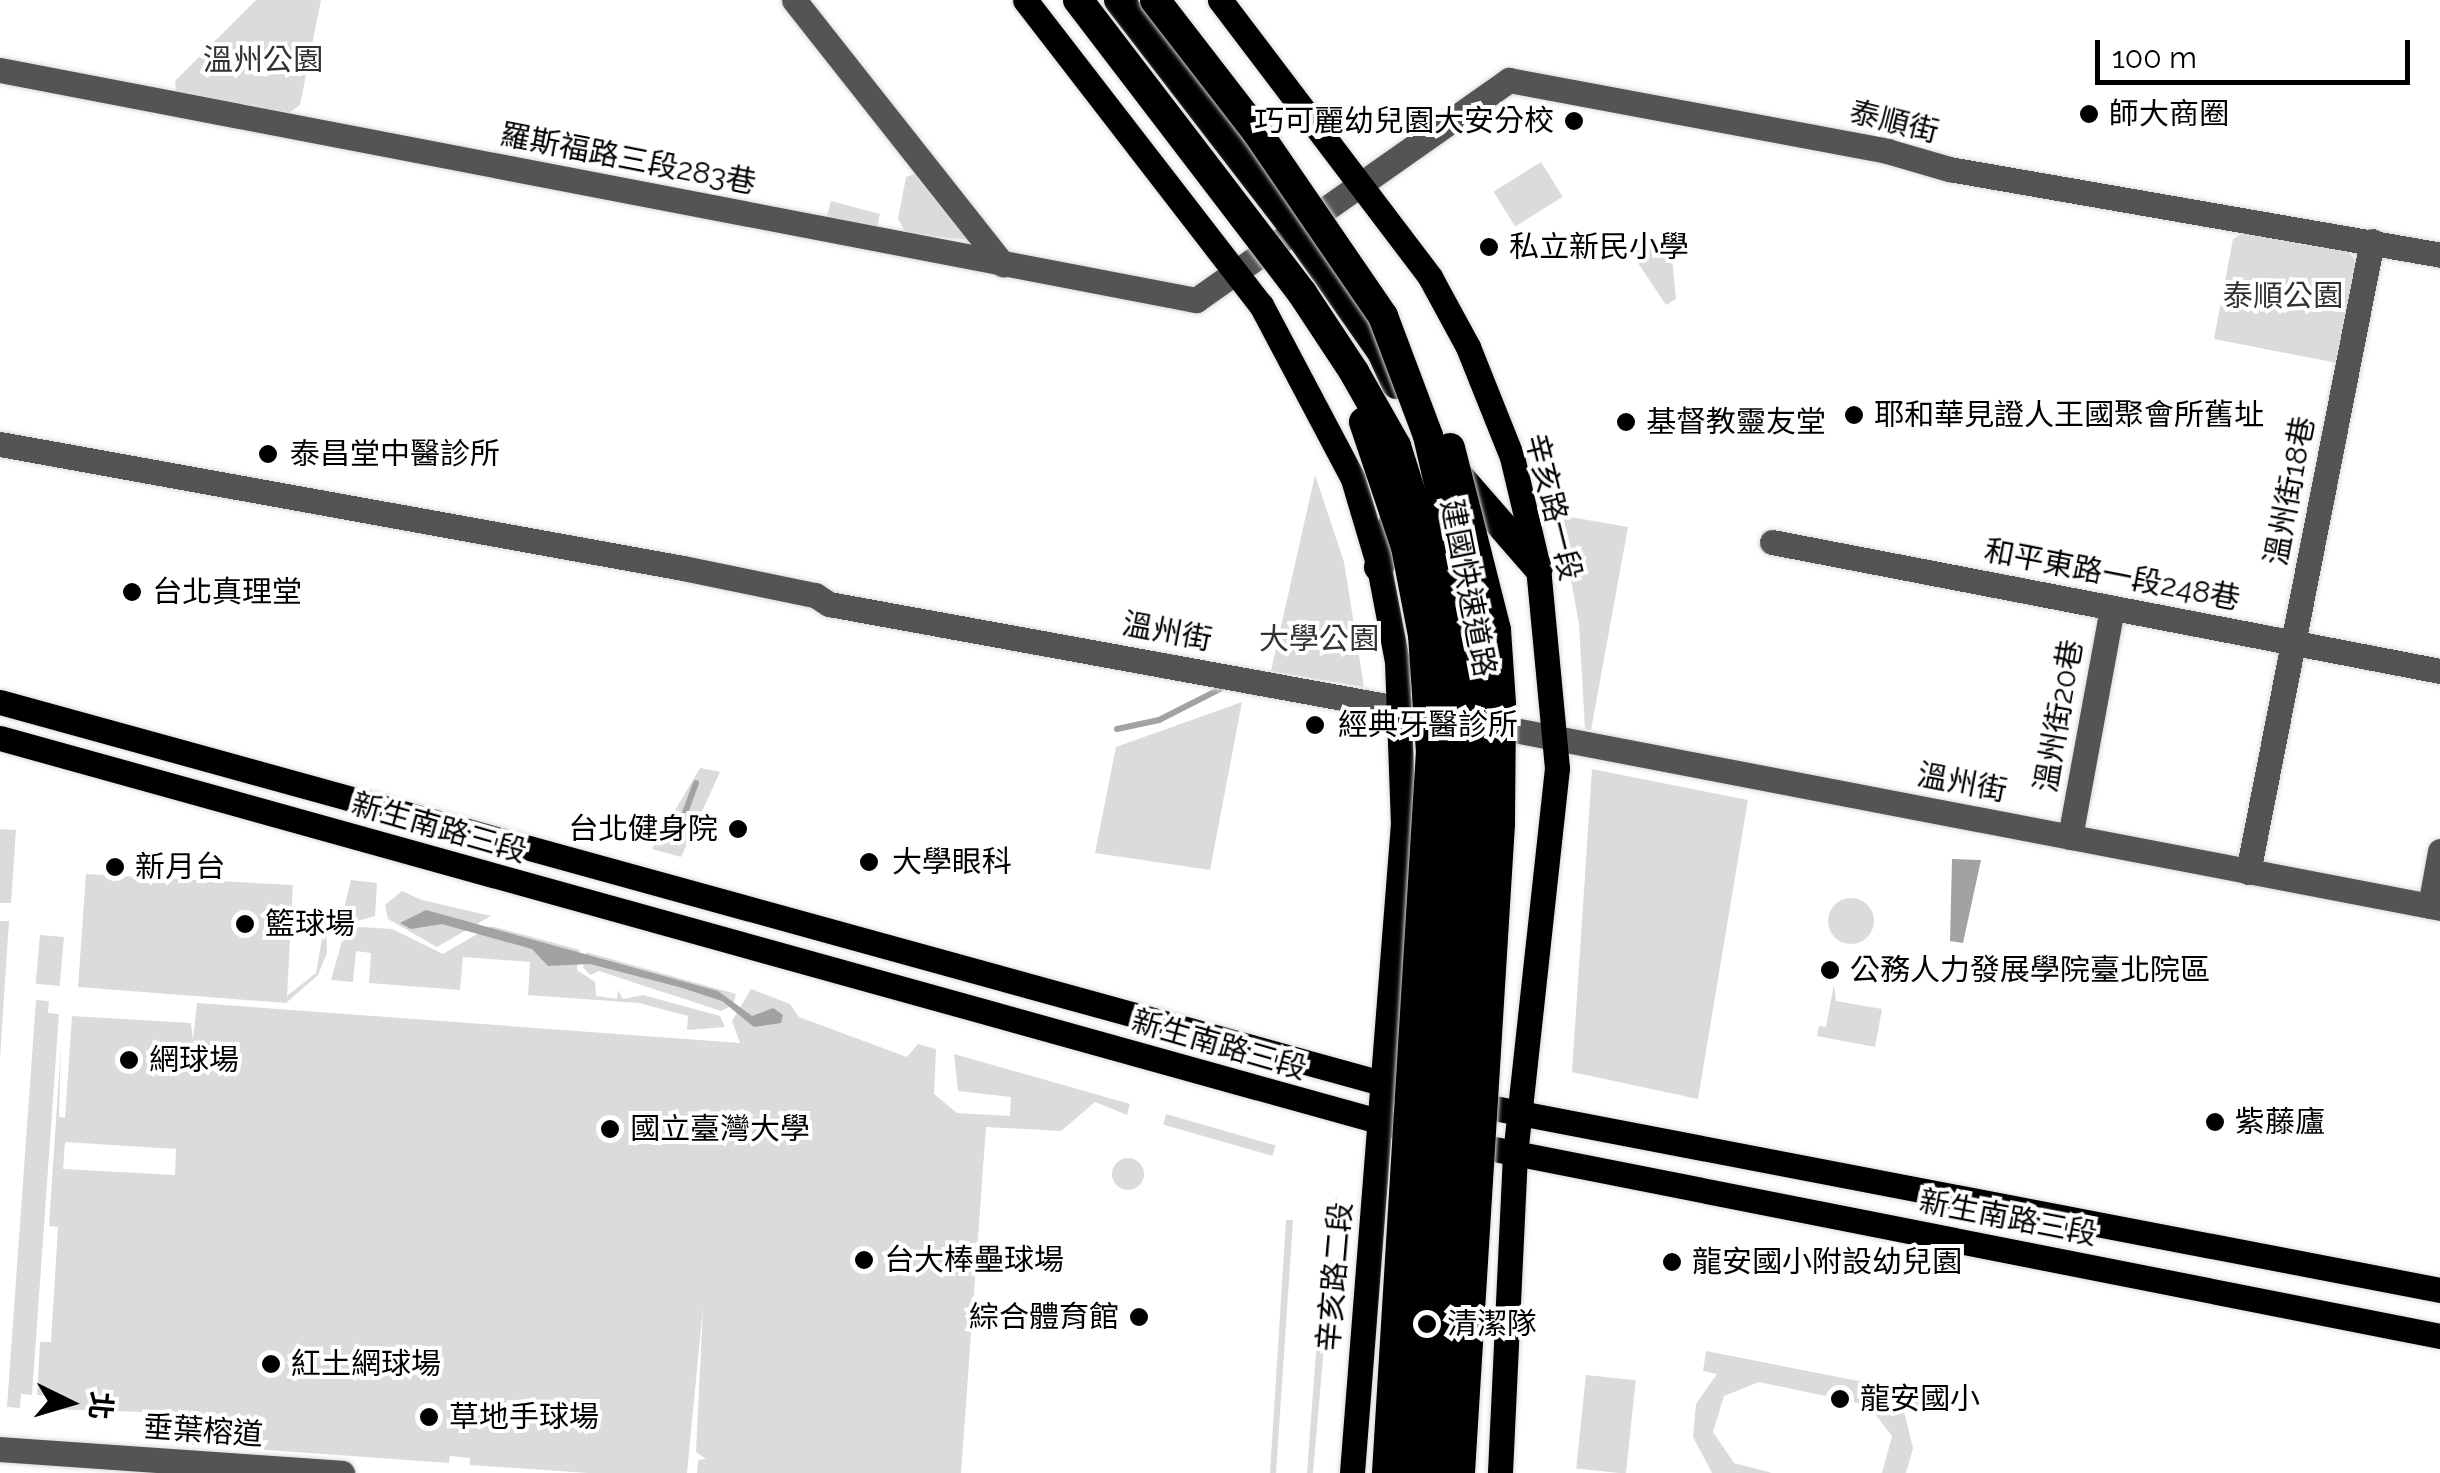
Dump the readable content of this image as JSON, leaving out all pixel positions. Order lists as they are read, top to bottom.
{
  "streets": {
    "highway": ["建國快速道路"],
    "main road": ["辛亥路一段", "新生南路三段", "辛亥路二段"],
    "street": [
      "泰順街",
      "羅斯福路三段283巷",
      "溫州街18巷",
      "和平東路一段248巷",
      "溫州街",
      "溫州街20巷",
      "垂葉榕道"
    ]
  },
  "crossings": [
    ["泰順街", "羅斯福路三段283巷"],
    ["泰順街", "溫州街18巷"],
    ["泰順街", "辛亥路一段"],
    ["溫州街18巷", "和平東路一段248巷"],
    ["溫州街18巷", "溫州街"],
    ["辛亥路一段", "溫州街"],
    ["辛亥路一段", "新生南路三段"],
    ["和平東路一段248巷", "溫州街20巷"],
    ["溫州街", "溫州街20巷"],
    ["新生南路三段", "辛亥路二段"]
  ],
  "parks": ["溫州公園", "泰順公園", "大學公園"],
  "places": [
    "師大商圈",
    "巧可麗幼兒園大安分校",
    "私立新民小學",
    "耶和華見證人王國聚會所舊址",
    "基督教靈友堂",
    "泰昌堂中醫診所",
    "台北真理堂",
    "經典牙醫診所",
    "台北健身院",
    "大學眼科",
    "新月台",
    "籃球場",
    "公務人力發展學院臺北院區",
    "網球場",
    "紫藤廬",
    "國立臺灣大學",
    "台大棒壘球場",
    "龍安國小附設幼兒園",
    "綜合體育館",
    "清潔隊",
    "紅土網球場",
    "龍安國小",
    "草地手球場"
  ],
  "scale_bar": "100 m",
  "north": "right"
}
